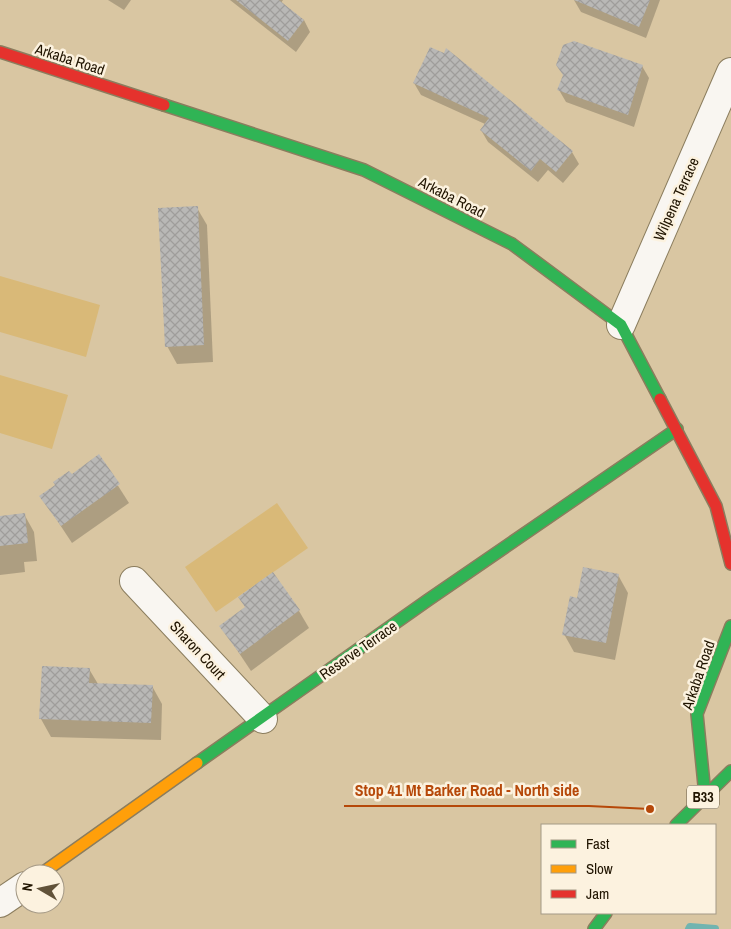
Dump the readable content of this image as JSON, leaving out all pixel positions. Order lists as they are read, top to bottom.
{
  "streets": {
    "street": [
      "Arkaba Road",
      "Wilpena Terrace",
      "Sharon Court",
      "Reserve Terrace",
      "B33"
    ]
  },
  "crossings": [
    ["Arkaba Road", "Wilpena Terrace"],
    ["Arkaba Road", "Reserve Terrace"],
    ["Arkaba Road", "B33"],
    ["Sharon Court", "Reserve Terrace"]
  ],
  "places": ["Stop 41 Mt Barker Road - North side"],
  "legend": ["Fast", "Slow", "Jam"],
  "north": "left"
}
